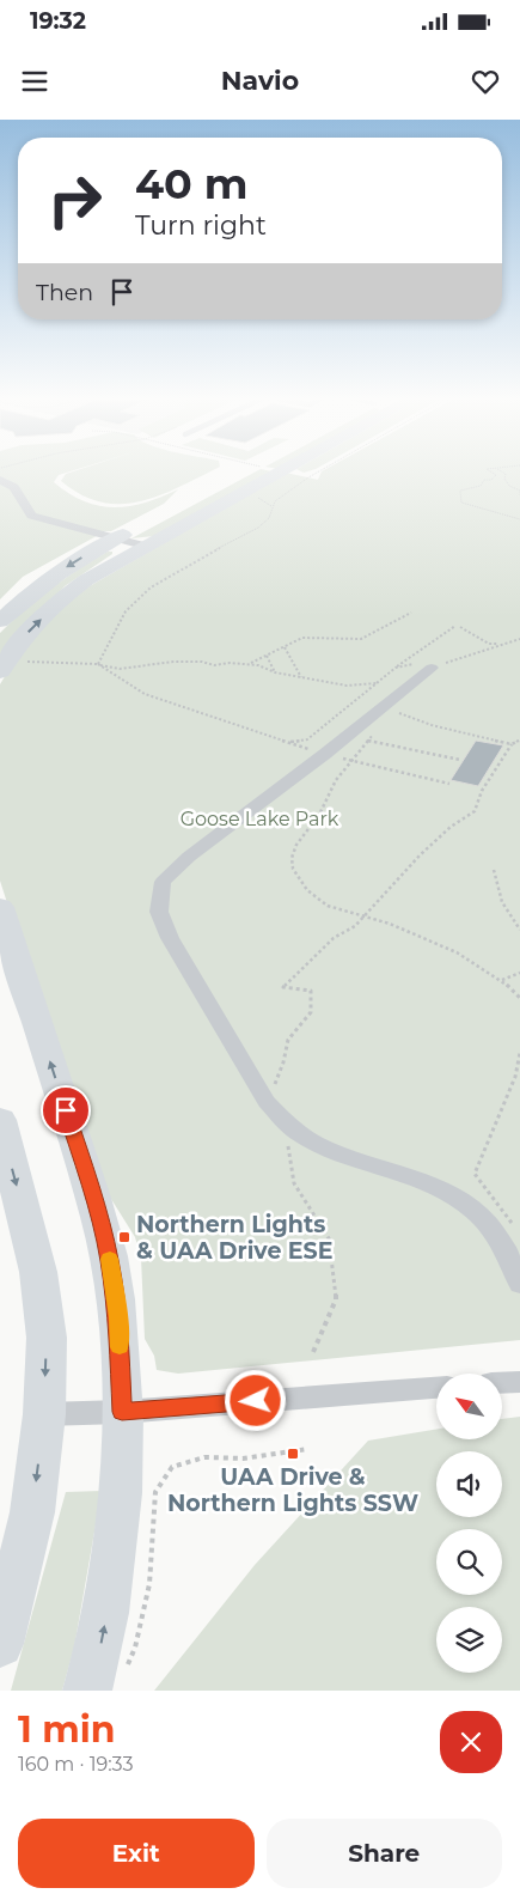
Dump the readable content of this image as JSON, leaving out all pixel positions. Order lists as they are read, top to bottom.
{
  "parks": ["Goose Lake Park"],
  "places": {
    "transit": ["Northern Lights & UAA Drive ESE", "UAA Drive & Northern Lights SSW"]
  },
  "north": "top left",
  "page": {
    "status": "19:32",
    "header": "Navio",
    "turn": ["40 m", "Turn right"],
    "then": "Then",
    "heading": ["1 min", "160 m · 19:33"],
    "buttons": ["Exit", "Share"]
  }
}
